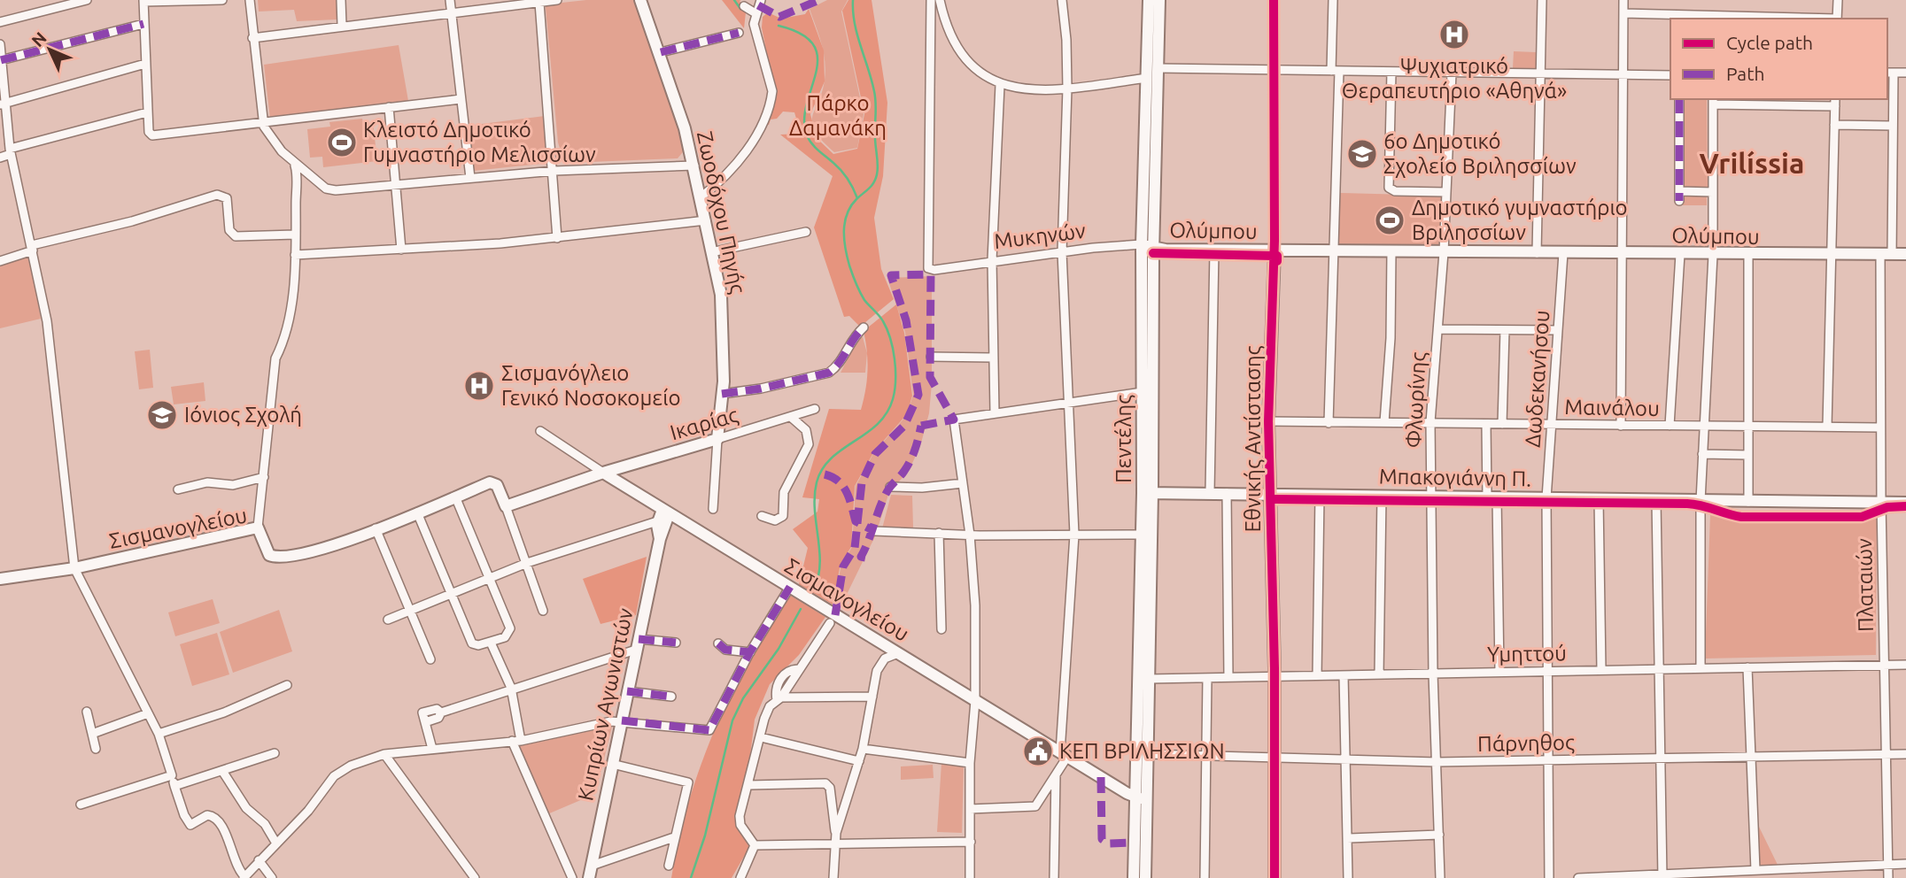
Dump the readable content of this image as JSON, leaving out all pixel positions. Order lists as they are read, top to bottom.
{
  "streets": {
    "street": [
      "Ζωοδόχου Πηγής",
      "Ολύμπου",
      "Μυκηνών",
      "Δωδεκανήσου",
      "Φλωρίνης",
      "Μαινάλου",
      "Ικαρίας",
      "Πεντέλης",
      "Εθνικής Αντίστασης",
      "Μπακογιάννη Π.",
      "Σισμανογλείου",
      "Πλαταιών",
      "Υμηττού",
      "Κυπρίων Αγωνιστών",
      "Πάρνηθος"
    ]
  },
  "crossings": [
    ["Ζωοδόχου Πηγής", "Ικαρίας"],
    ["Ολύμπου", "Μυκηνών"],
    ["Ολύμπου", "Δωδεκανήσου"],
    ["Ολύμπου", "Φλωρίνης"],
    ["Ολύμπου", "Πεντέλης"],
    ["Ολύμπου", "Εθνικής Αντίστασης"],
    ["Ολύμπου", "Πλαταιών"],
    ["Μυκηνών", "Πεντέλης"],
    ["Δωδεκανήσου", "Μαινάλου"],
    ["Δωδεκανήσου", "Μπακογιάννη Π."],
    ["Δωδεκανήσου", "Υμηττού"],
    ["Δωδεκανήσου", "Πάρνηθος"],
    ["Φλωρίνης", "Μαινάλου"],
    ["Φλωρίνης", "Μπακογιάννη Π."],
    ["Φλωρίνης", "Υμηττού"],
    ["Φλωρίνης", "Πάρνηθος"],
    ["Μαινάλου", "Εθνικής Αντίστασης"],
    ["Μαινάλου", "Πλαταιών"],
    ["Ικαρίας", "Σισμανογλείου"],
    ["Πεντέλης", "Μπακογιάννη Π."],
    ["Πεντέλης", "Σισμανογλείου"],
    ["Πεντέλης", "Υμηττού"],
    ["Πεντέλης", "Πάρνηθος"],
    ["Εθνικής Αντίστασης", "Μπακογιάννη Π."],
    ["Εθνικής Αντίστασης", "Υμηττού"],
    ["Εθνικής Αντίστασης", "Πάρνηθος"],
    ["Μπακογιάννη Π.", "Πλαταιών"],
    ["Σισμανογλείου", "Κυπρίων Αγωνιστών"],
    ["Πλαταιών", "Υμηττού"],
    ["Πλαταιών", "Πάρνηθος"]
  ],
  "districts": ["Vrilíssia"],
  "parks": ["Πάρκο Δαμανάκη"],
  "places": {
    "hospital": ["Ψυχιατρικό Θεραπευτήριο «Αθηνά»", "Σισμανόγλειο Γενικό Νοσοκομείο"],
    "sports": ["Κλειστό Δημοτικό Γυμναστήριο Μελισσίων", "Δημοτικό γυμναστήριο Βριλησσίων"],
    "school or university": ["6ο Δημοτικό Σχολείο Βριλησσίων", "Ιόνιος Σχολή"],
    "public building": ["ΚΕΠ ΒΡΙΛΗΣΣΙΩΝ"]
  },
  "legend": ["Cycle path", "Path"],
  "north": "top left"
}
